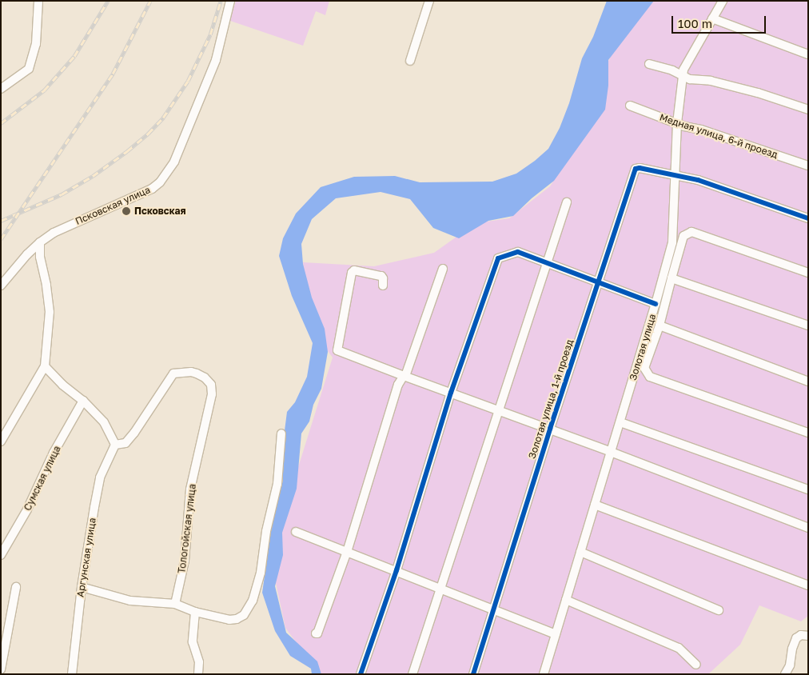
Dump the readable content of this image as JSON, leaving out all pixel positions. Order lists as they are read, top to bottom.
{
  "streets": {
    "street": [
      "Медная улица, 6-й проезд",
      "Псковская улица",
      "Золотая улица",
      "Золотая улица, 1-й проезд",
      "Сумская улица",
      "Тологойская улица",
      "Аргунская улица"
    ]
  },
  "crossings": [
    ["Медная улица, 6-й проезд", "Золотая улица"],
    ["Золотая улица", "Золотая улица, 1-й проезд"],
    ["Тологойская улица", "Аргунская улица"]
  ],
  "places": ["Псковская"],
  "scale_bar": "100 m"
}
